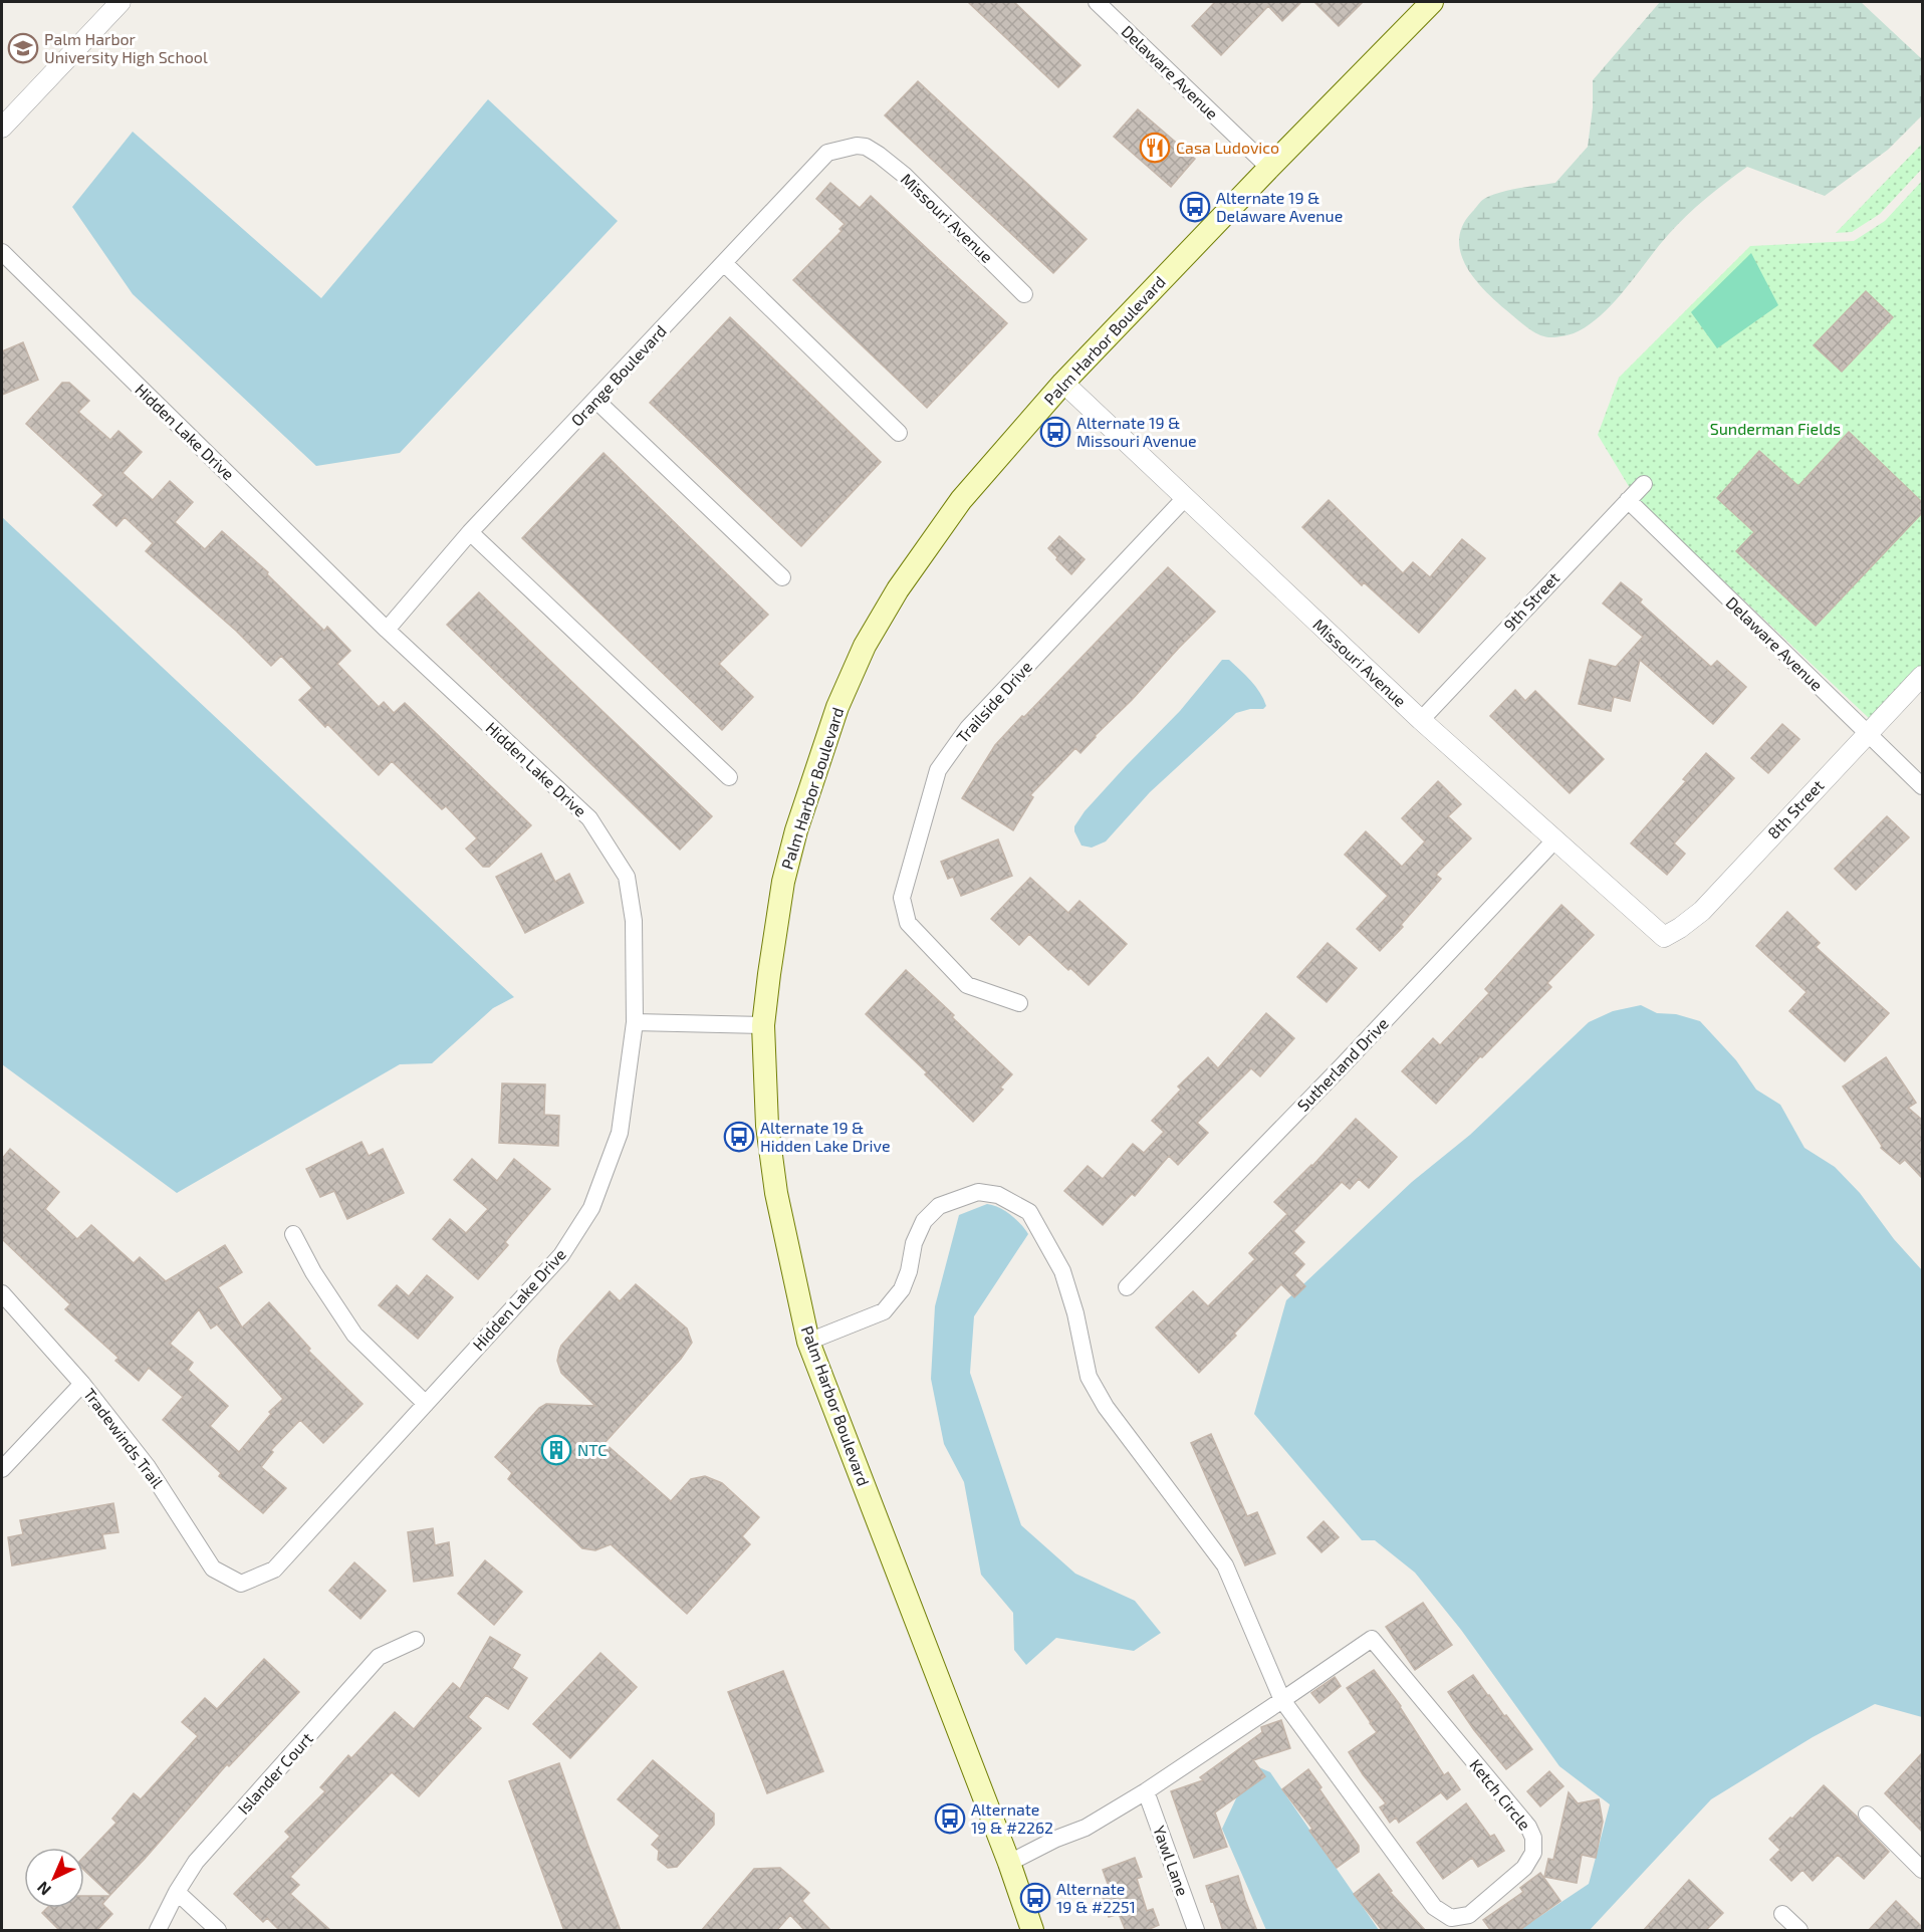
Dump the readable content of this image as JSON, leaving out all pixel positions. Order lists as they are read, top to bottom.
{
  "streets": {
    "main road": ["Palm Harbor Boulevard"],
    "street": [
      "Delaware Avenue",
      "Missouri Avenue",
      "Orange Boulevard",
      "Hidden Lake Drive",
      "9th Street",
      "Trailside Drive",
      "8th Street",
      "Sutherland Drive",
      "Tradewinds Trail",
      "Islander Court",
      "Ketch Circle",
      "Yawl Lane"
    ]
  },
  "crossings": [
    ["Delaware Avenue", "Palm Harbor Boulevard"],
    ["Delaware Avenue", "9th Street"],
    ["Delaware Avenue", "8th Street"],
    ["Missouri Avenue", "Palm Harbor Boulevard"],
    ["Missouri Avenue", "Orange Boulevard"],
    ["Missouri Avenue", "9th Street"],
    ["Missouri Avenue", "Trailside Drive"],
    ["Missouri Avenue", "8th Street"],
    ["Missouri Avenue", "Sutherland Drive"],
    ["Palm Harbor Boulevard", "Ketch Circle"],
    ["Orange Boulevard", "Hidden Lake Drive"],
    ["Hidden Lake Drive", "Tradewinds Trail"],
    ["Ketch Circle", "Yawl Lane"]
  ],
  "parks": ["Sunderman Fields"],
  "places": {
    "school or university": ["Palm Harbor University High School"],
    "restaurant": ["Casa Ludovico"],
    "bus stop": [
      "Alternate 19 & Delaware Avenue",
      "Alternate 19 & Missouri Avenue",
      "Alternate 19 & Hidden Lake Drive",
      "Alternate 19 & #2262",
      "Alternate 19 & #2251"
    ],
    "building": ["NTC"]
  },
  "north": "bottom left"
}
